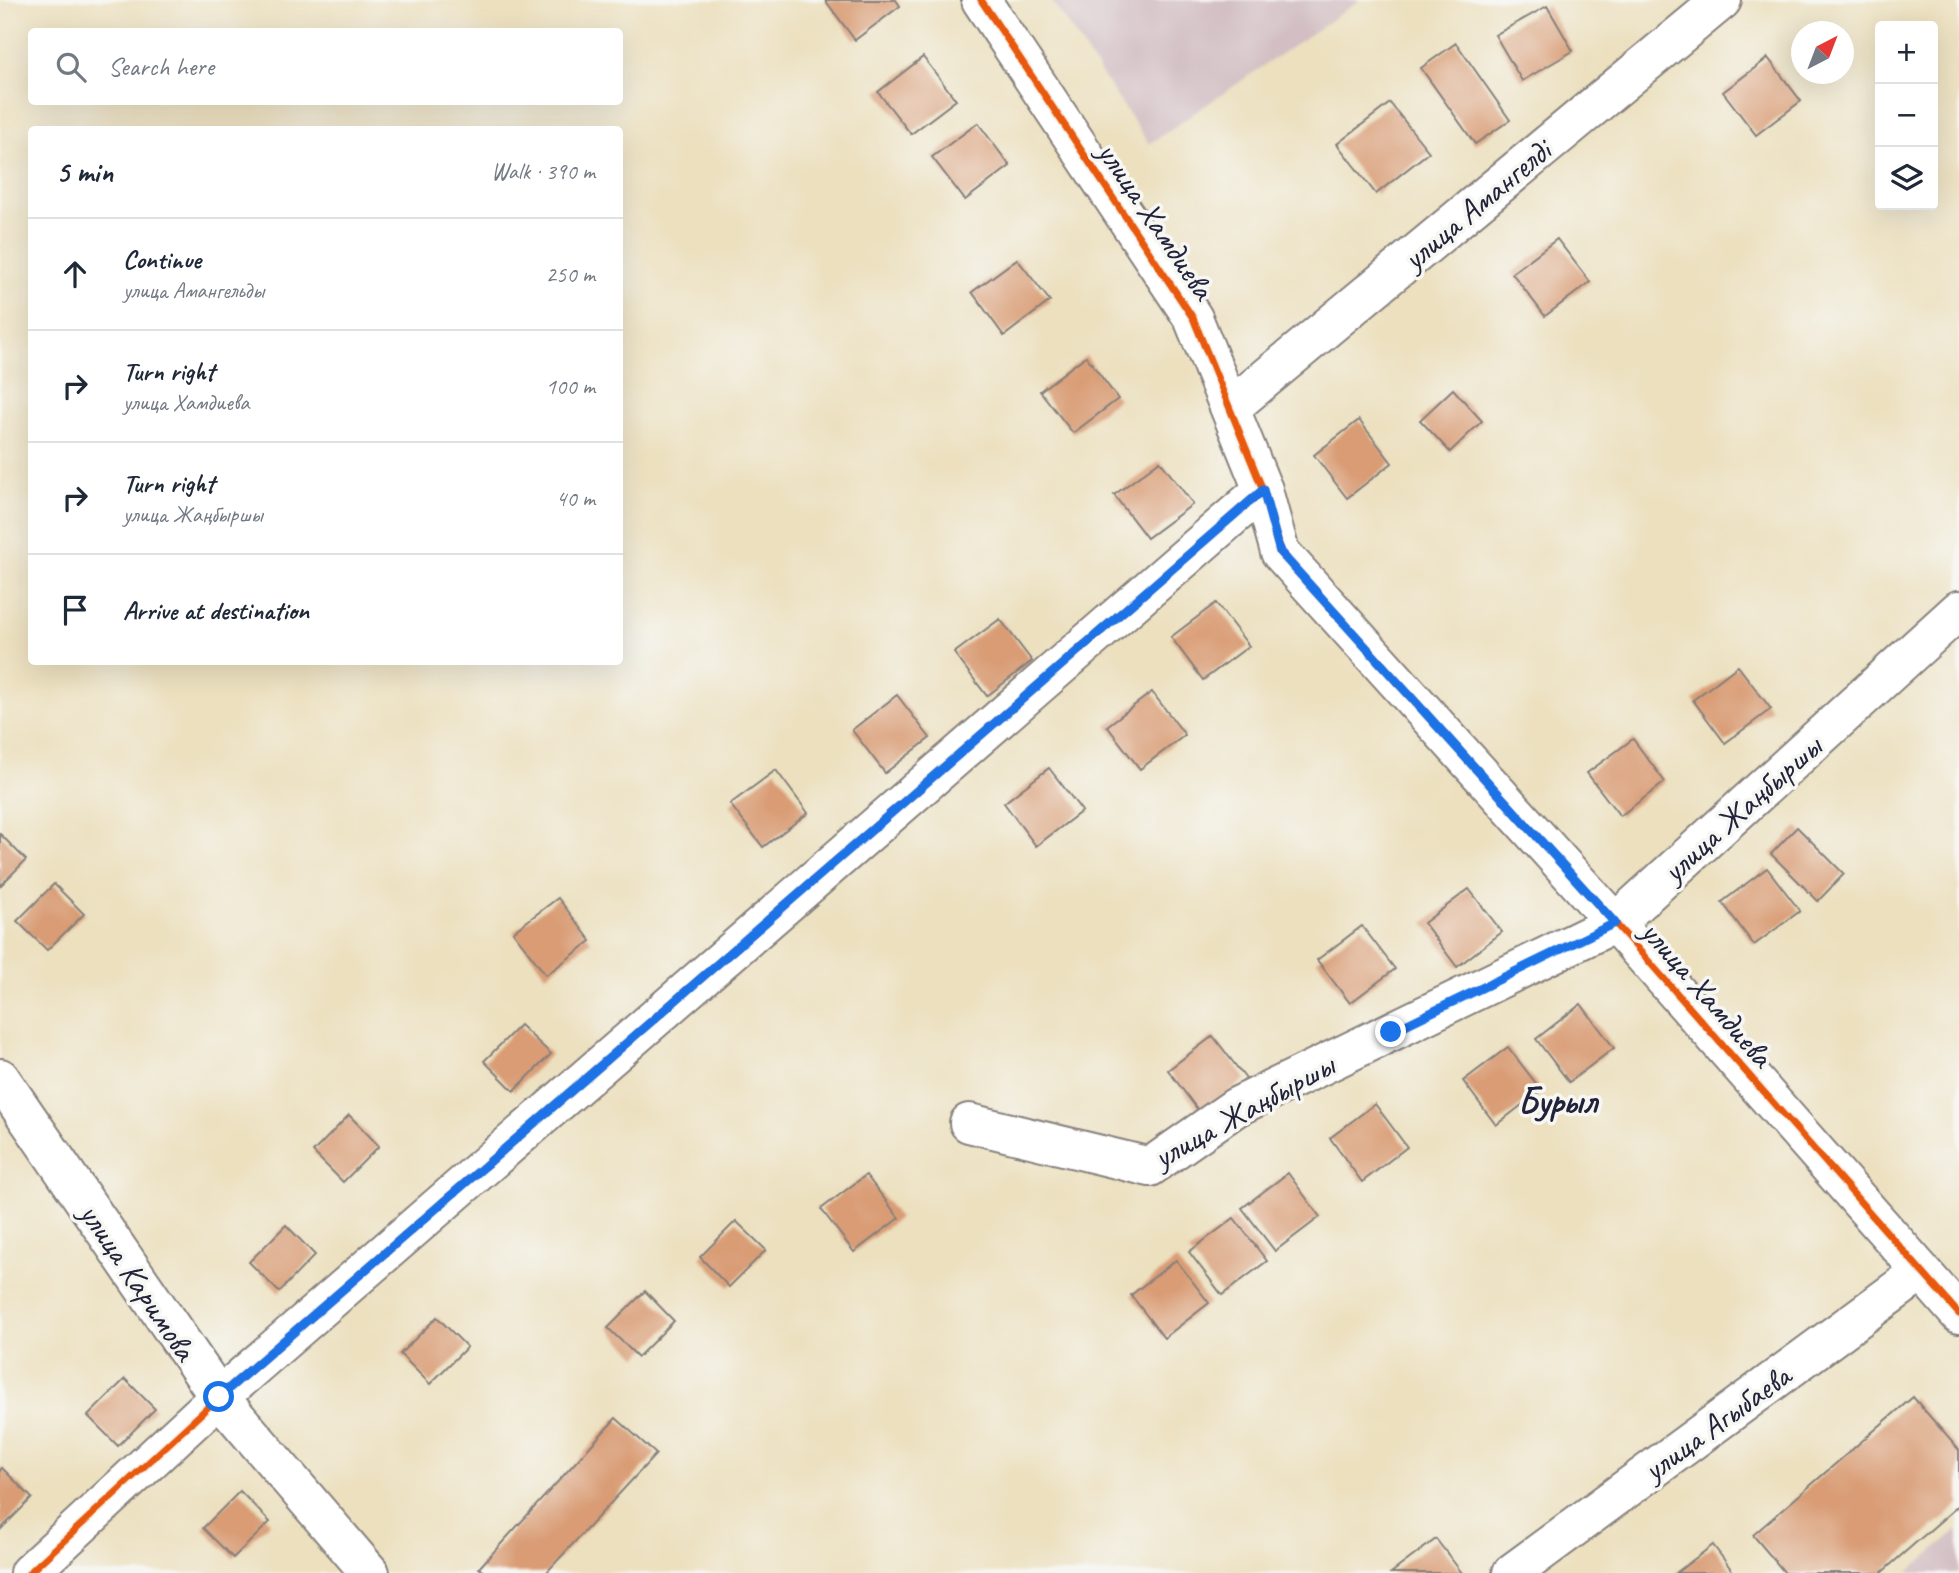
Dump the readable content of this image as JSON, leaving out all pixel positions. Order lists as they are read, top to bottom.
{
  "streets": {
    "street": [
      "улица Амангелді",
      "улица Хамдиева",
      "улица Жаңбыршы",
      "улица Каримова",
      "улица Агыбаева"
    ]
  },
  "crossings": [
    ["улица Амангелді", "улица Хамдиева"],
    ["улица Хамдиева", "улица Жаңбыршы"],
    ["улица Хамдиева", "улица Агыбаева"]
  ],
  "districts": ["Бурыл"],
  "north": "top right",
  "page": {
    "map_buttons": ["+", "−"],
    "search": "Search here",
    "heading": ["5 min", "Walk · 390 m"],
    "list": [
      ["Continue", "улица Амангельды", "250 m"],
      ["Turn right", "улица Хамдиева", "100 m"],
      ["Turn right", "улица Жаңбыршы", "40 m"],
      "Arrive at destination"
    ]
  }
}
